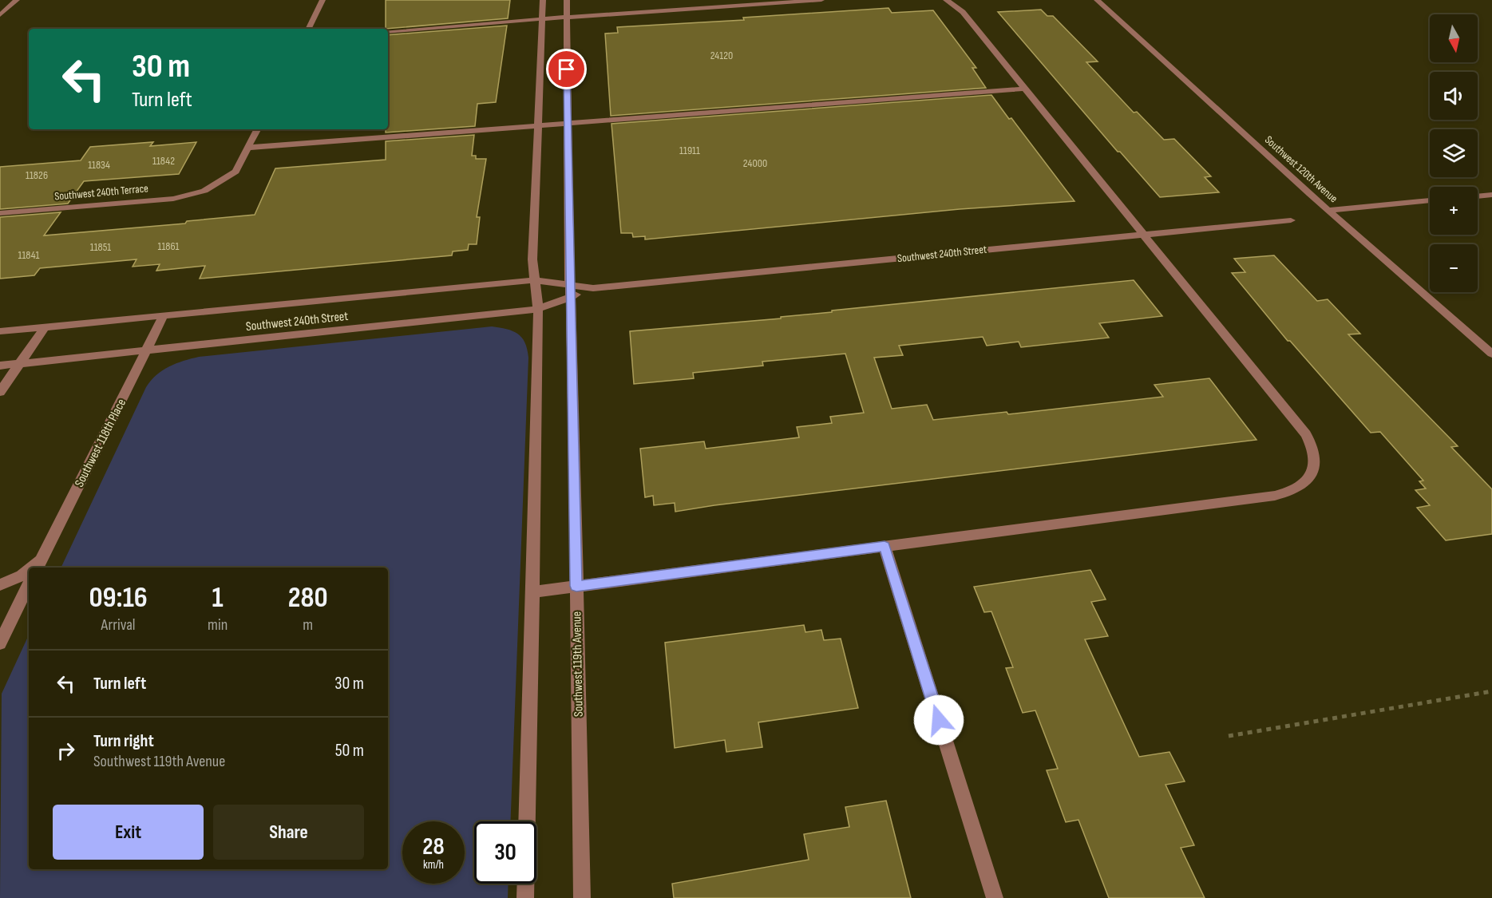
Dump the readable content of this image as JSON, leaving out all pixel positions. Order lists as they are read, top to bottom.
{
  "streets": {
    "street": [
      "Southwest 120th Avenue",
      "Southwest 240th Terrace",
      "Southwest 240th Street",
      "Southwest 118th Place",
      "Southwest 119th Avenue"
    ]
  },
  "crossings": [
    ["Southwest 240th Street", "Southwest 118th Place"],
    ["Southwest 240th Street", "Southwest 119th Avenue"]
  ],
  "house_numbers": [
    "24120",
    "11911",
    "11842",
    "24000",
    "11834",
    "11826",
    "11861",
    "11851",
    "11841"
  ],
  "north": "bottom",
  "page": {
    "map_buttons": ["+", "−"],
    "turn": ["30 m", "Turn left"],
    "eta": [
      "09:16",
      "Arrival",
      "1",
      "min",
      "280",
      "m"
    ],
    "list": [
      {
        "name": "Turn left",
        "value": "30 m"
      },
      {
        "name": "Turn right",
        "note": "Southwest 119th Avenue",
        "value": "50 m"
      }
    ],
    "buttons": ["Exit", "Share"],
    "speed": "28 km/h",
    "limit": "30"
  }
}
